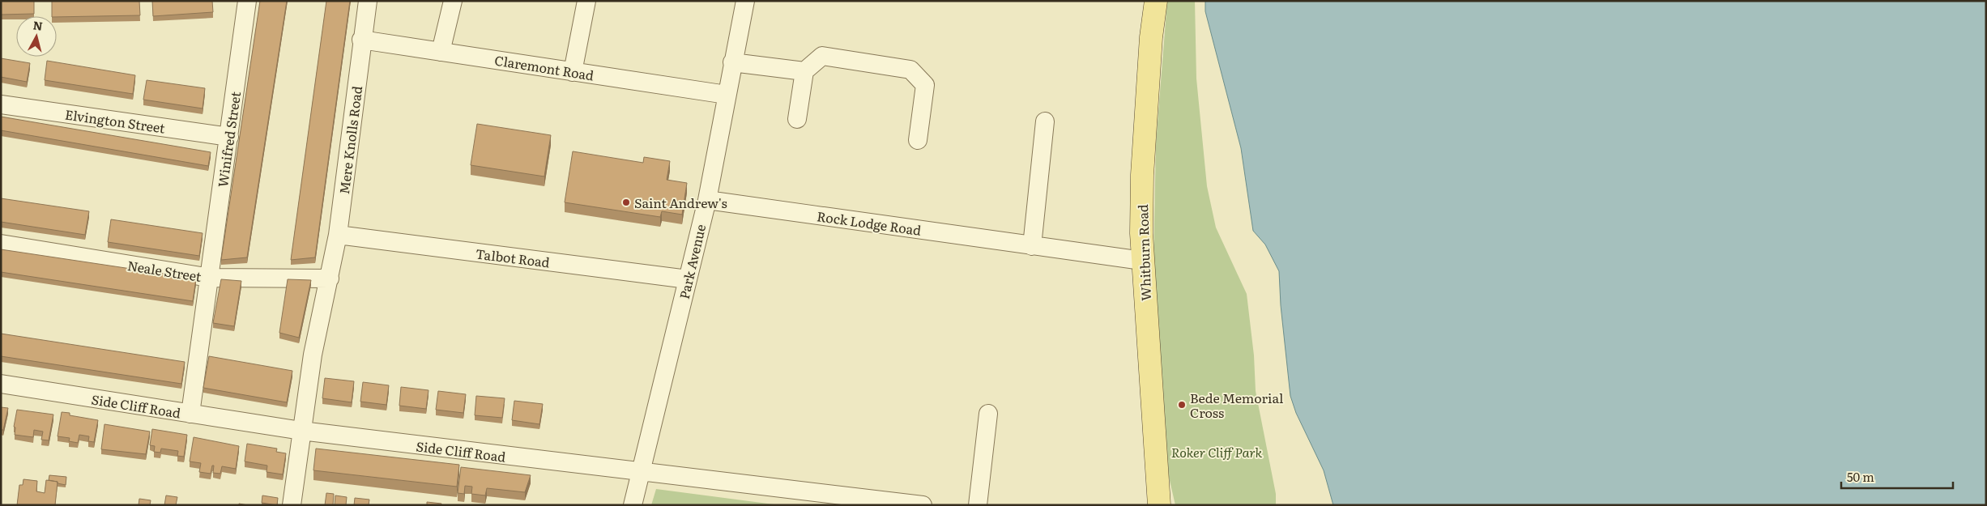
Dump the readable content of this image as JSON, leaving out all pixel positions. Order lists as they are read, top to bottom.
{
  "streets": {
    "main road": ["Whitburn Road"],
    "street": [
      "Claremont Road",
      "Elvington Street",
      "Winifred Street",
      "Mere Knolls Road",
      "Rock Lodge Road",
      "Talbot Road",
      "Park Avenue",
      "Neale Street",
      "Side Cliff Road"
    ]
  },
  "crossings": [
    ["Claremont Road", "Mere Knolls Road"],
    ["Claremont Road", "Park Avenue"],
    ["Elvington Street", "Winifred Street"],
    ["Winifred Street", "Neale Street"],
    ["Winifred Street", "Side Cliff Road"],
    ["Mere Knolls Road", "Talbot Road"],
    ["Mere Knolls Road", "Neale Street"],
    ["Mere Knolls Road", "Side Cliff Road"],
    ["Rock Lodge Road", "Whitburn Road"],
    ["Rock Lodge Road", "Park Avenue"],
    ["Talbot Road", "Park Avenue"],
    ["Park Avenue", "Side Cliff Road"]
  ],
  "parks": ["Roker Cliff Park"],
  "places": ["Saint Andrew's", "Bede Memorial Cross"],
  "scale_bar": "50 m",
  "north": "top"
}
